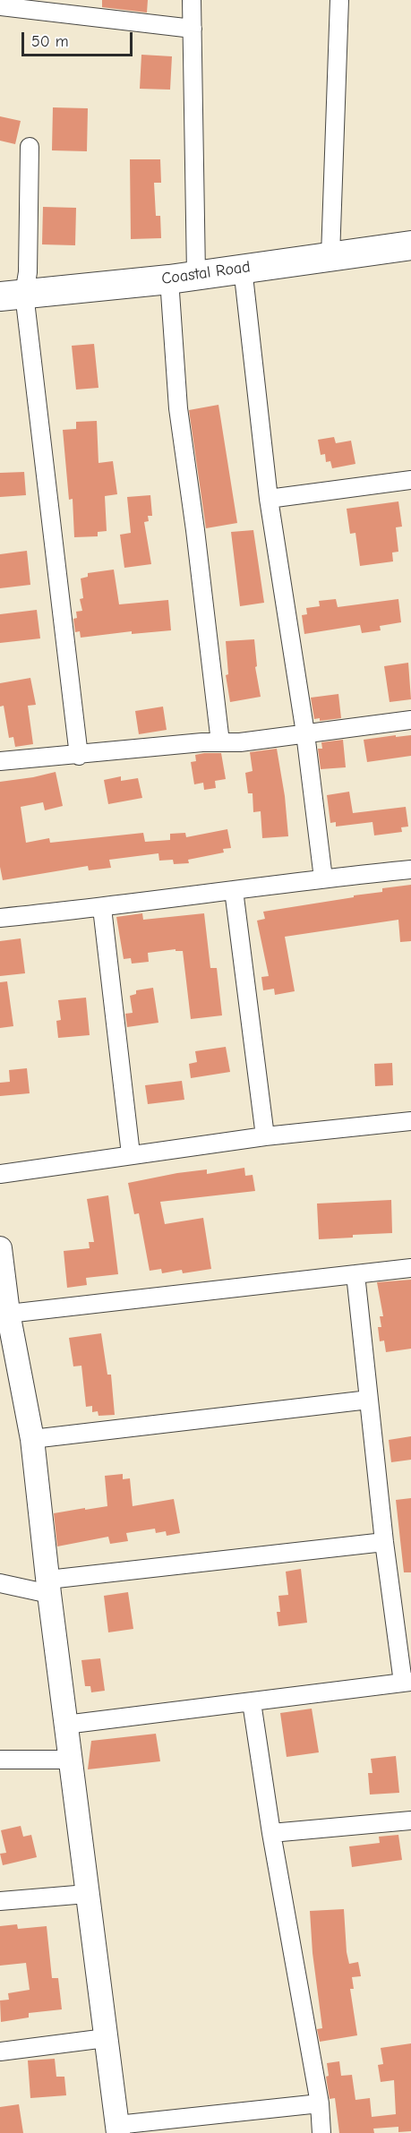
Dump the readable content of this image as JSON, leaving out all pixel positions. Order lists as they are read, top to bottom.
{
  "streets": {
    "main road": ["Coastal Road"]
  },
  "scale_bar": "50 m"
}
